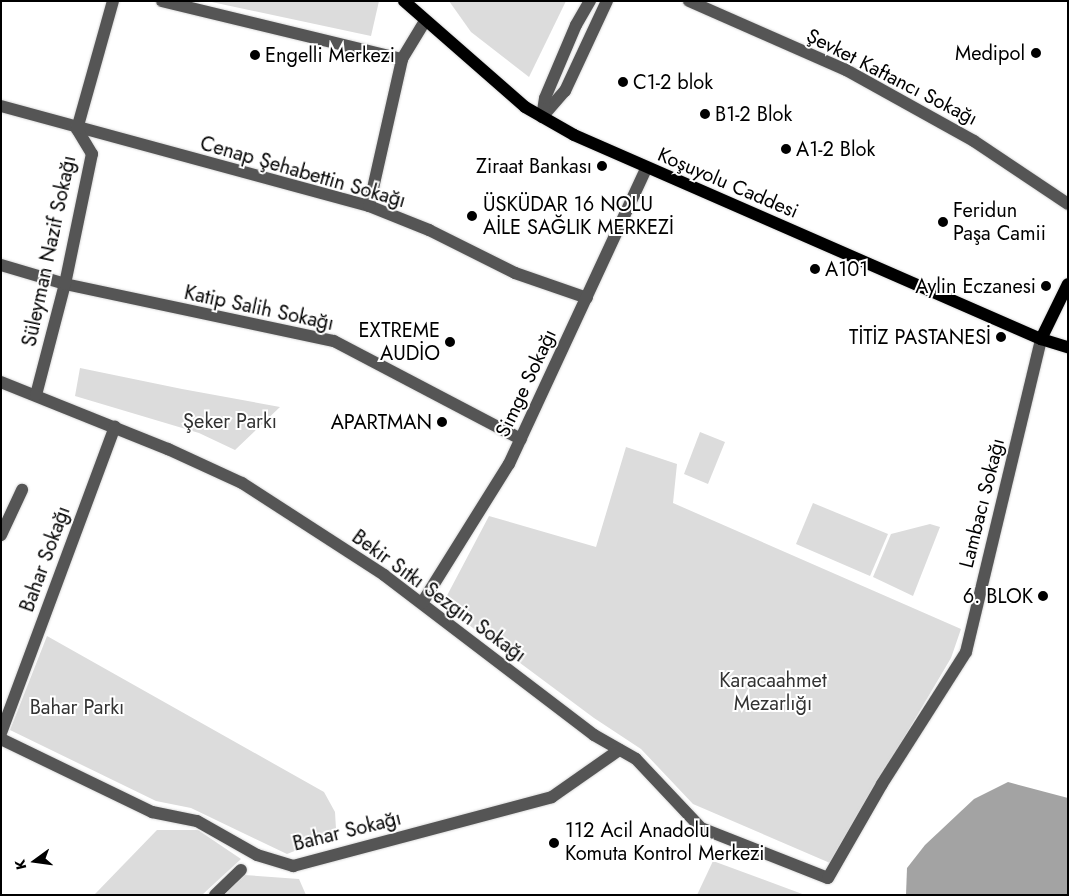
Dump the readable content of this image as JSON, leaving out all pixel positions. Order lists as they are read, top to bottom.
{
  "streets": {
    "main road": ["Koşuyolu Caddesi", "Lambacı Sokağı"],
    "street": [
      "Şevket Kaftancı Sokağı",
      "Cenap Şehabettin Sokağı",
      "Süleyman Nazif Sokağı",
      "Katip Salih Sokağı",
      "Simge Sokağı",
      "Bahar Sokağı",
      "Bekir Sıtkı Sezgin Sokağı"
    ]
  },
  "crossings": [
    ["Cenap Şehabettin Sokağı", "Süleyman Nazif Sokağı"],
    ["Cenap Şehabettin Sokağı", "Simge Sokağı"],
    ["Koşuyolu Caddesi", "Simge Sokağı"],
    ["Koşuyolu Caddesi", "Lambacı Sokağı"],
    ["Süleyman Nazif Sokağı", "Katip Salih Sokağı"],
    ["Süleyman Nazif Sokağı", "Bekir Sıtkı Sezgin Sokağı"],
    ["Katip Salih Sokağı", "Simge Sokağı"],
    ["Simge Sokağı", "Bekir Sıtkı Sezgin Sokağı"],
    ["Lambacı Sokağı", "Bekir Sıtkı Sezgin Sokağı"],
    ["Bahar Sokağı", "Bekir Sıtkı Sezgin Sokağı"]
  ],
  "parks": ["Şeker Parkı", "Karacaahmet Mezarlığı", "Bahar Parkı"],
  "places": [
    "Medipol",
    "Engelli Merkezi",
    "C1-2 blok",
    "B1-2 Blok",
    "A1-2 Blok",
    "Ziraat Bankası",
    "ÜSKÜDAR 16 NOLU AİLE SAĞLIK MERKEZİ",
    "Feridun Paşa Camii",
    "A101",
    "Aylin Eczanesi",
    "TİTİZ PASTANESİ",
    "EXTREME AUDİO",
    "APARTMAN",
    "6. BLOK",
    "112 Acil Anadolu Komuta Kontrol Merkezi"
  ],
  "north": "left"
}
